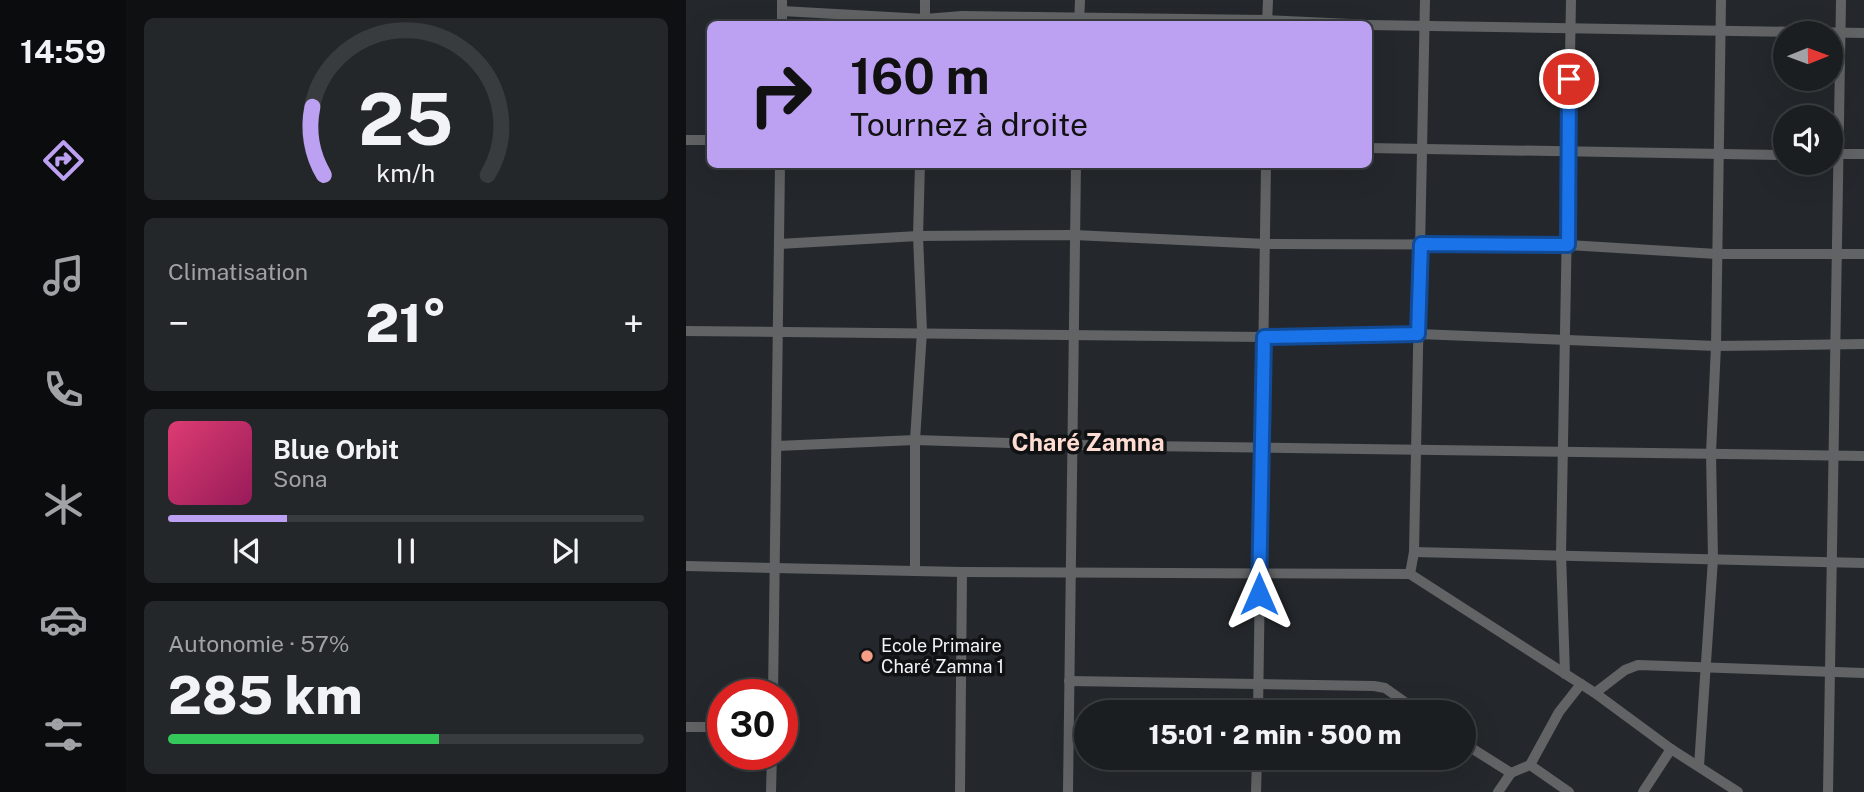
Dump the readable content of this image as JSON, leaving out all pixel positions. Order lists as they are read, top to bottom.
{
  "districts": ["Charé Zamna"],
  "places": ["Ecole Primaire Charé Zamna 1"],
  "north": "right",
  "page": {
    "tabs": "14:59",
    "turn": ["160 m", "Tournez à droite"],
    "tile": [
      "Climatisation",
      ["Autonomie · 57%", "285 km"]
    ],
    "heat": ["−", "21°", "+"],
    "song": ["Blue Orbit", "Sona"],
    "limit": "30",
    "trip": "15:01 · 2 min · 500 m",
    "gauge": ["25", "km/h"]
  }
}
